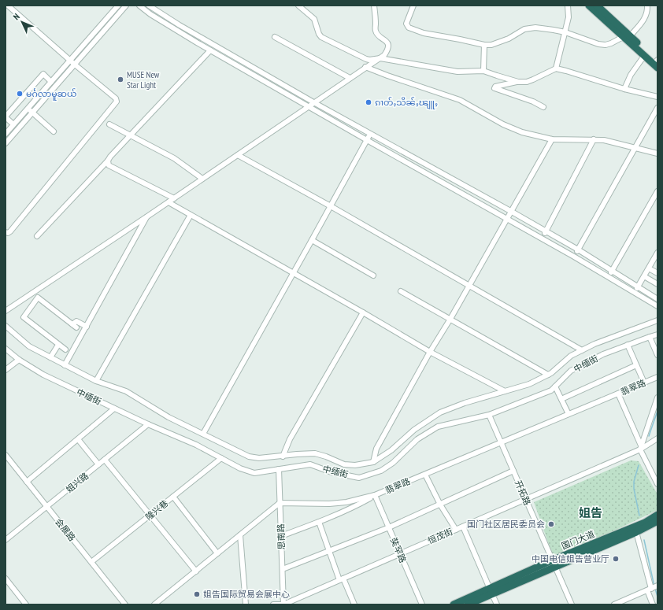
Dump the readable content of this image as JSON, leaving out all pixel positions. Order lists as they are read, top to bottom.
{
  "streets": {
    "highway": ["国门大道"],
    "street": [
      "中缅街",
      "翡翠路",
      "姐兴路",
      "开拓路",
      "隆兴巷",
      "会展路",
      "恒茂街",
      "思南路",
      "奘罕路"
    ]
  },
  "crossings": [
    ["中缅街", "姐兴路"],
    ["中缅街", "开拓路"],
    ["中缅街", "隆兴巷"],
    ["中缅街", "思南路"],
    ["翡翠路", "开拓路"],
    ["翡翠路", "思南路"],
    ["翡翠路", "奘罕路"],
    ["姐兴路", "会展路"],
    ["开拓路", "恒茂街"],
    ["开拓路", "国门大道"],
    ["隆兴巷", "会展路"],
    ["恒茂街", "思南路"],
    ["恒茂街", "奘罕路"]
  ],
  "districts": ["姐告"],
  "places": [
    "MUSE New Star Light",
    "မင်္ဂလာမူဆယ်",
    "ၵၢတ်ႇသိၼ်ႇၽျူႇ",
    "国门社区居民委员会",
    "中国电信姐告营业厅",
    "姐告国际贸易会展中心"
  ],
  "north": "top left"
}
